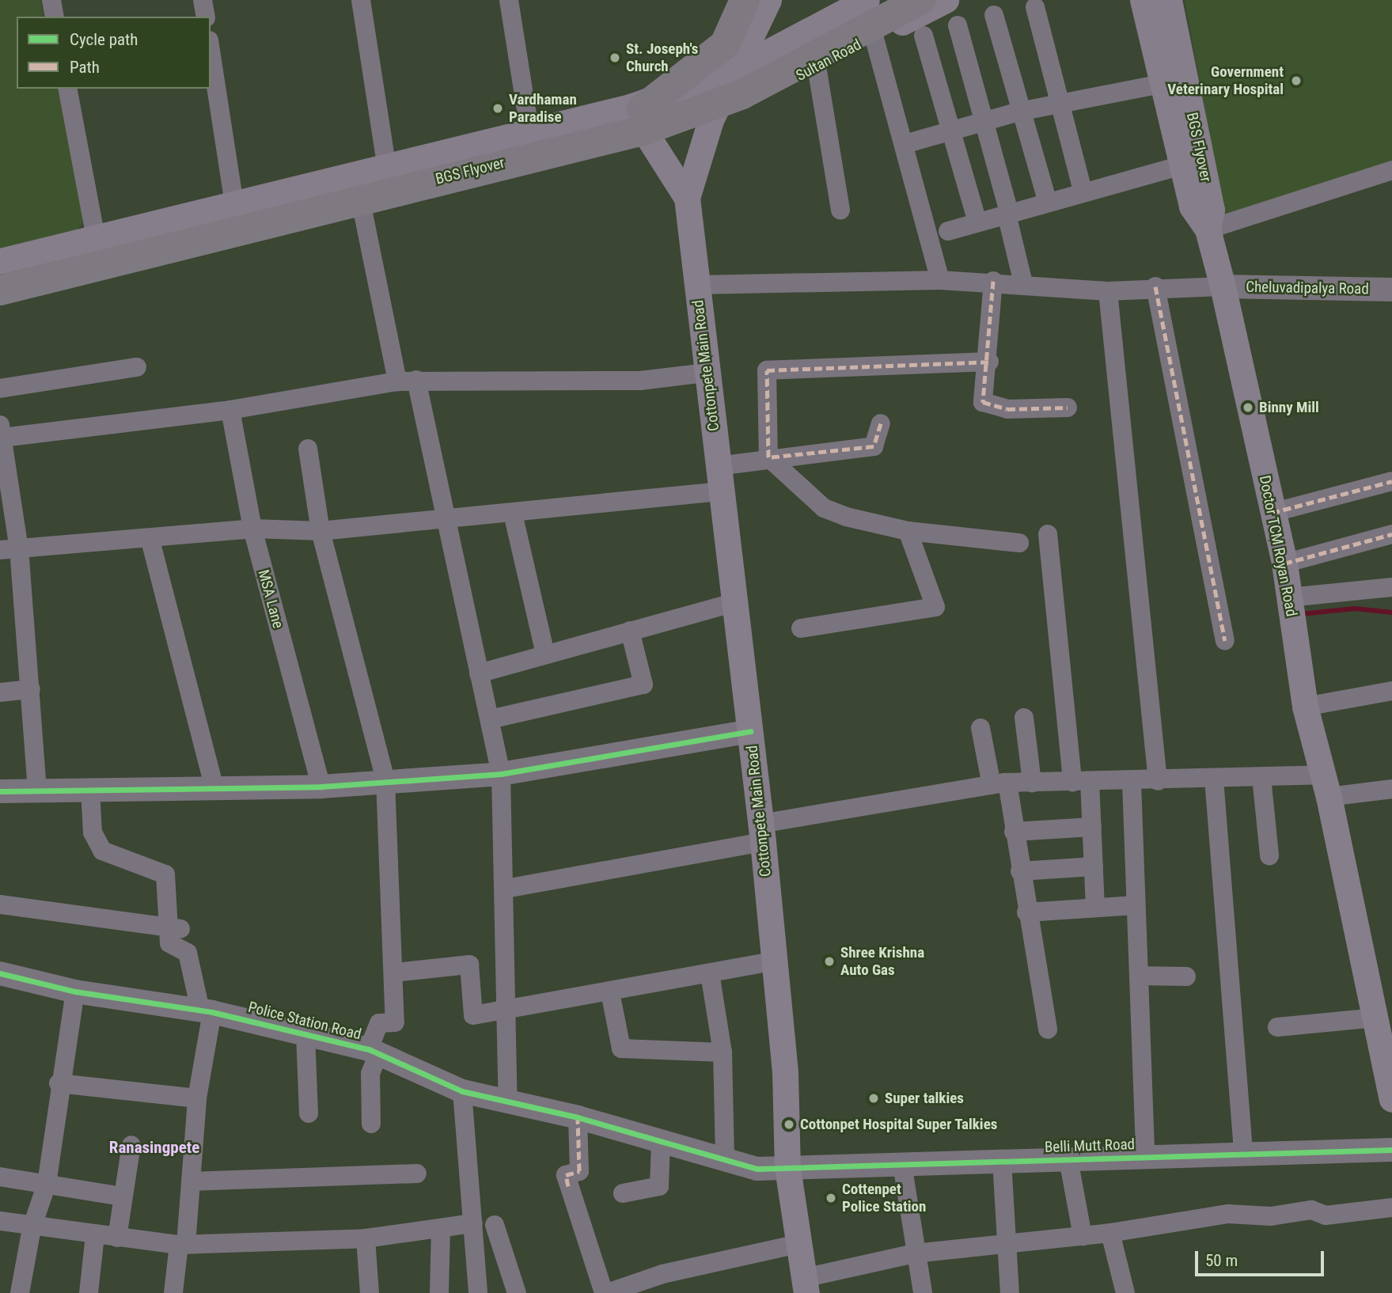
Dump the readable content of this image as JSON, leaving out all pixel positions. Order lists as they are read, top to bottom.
{
  "streets": {
    "highway": ["BGS Flyover"],
    "main road": ["Sultan Road", "Cottonpete Main Road", "Doctor TCM Royan Road"],
    "street": [
      "Cheluvadipalya Road",
      "MSA Lane",
      "Police Station Road",
      "Belli Mutt Road"
    ]
  },
  "crossings": [
    ["Sultan Road", "BGS Flyover"],
    ["Sultan Road", "Cottonpete Main Road"],
    ["BGS Flyover", "Cottonpete Main Road"],
    ["BGS Flyover", "Doctor TCM Royan Road"],
    ["Cheluvadipalya Road", "Doctor TCM Royan Road"],
    ["Cottonpete Main Road", "Police Station Road"],
    ["Cottonpete Main Road", "Belli Mutt Road"],
    ["Police Station Road", "Belli Mutt Road"]
  ],
  "districts": ["Ranasingpete"],
  "places": [
    "St. Joseph's Church",
    "Government Veterinary Hospital",
    "Vardhaman Paradise",
    "Binny Mill",
    "Shree Krishna Auto Gas",
    "Super talkies",
    "Cottonpet Hospital Super Talkies",
    "Cottenpet Police Station"
  ],
  "legend": ["Cycle path", "Path"],
  "scale_bar": "50 m"
}
